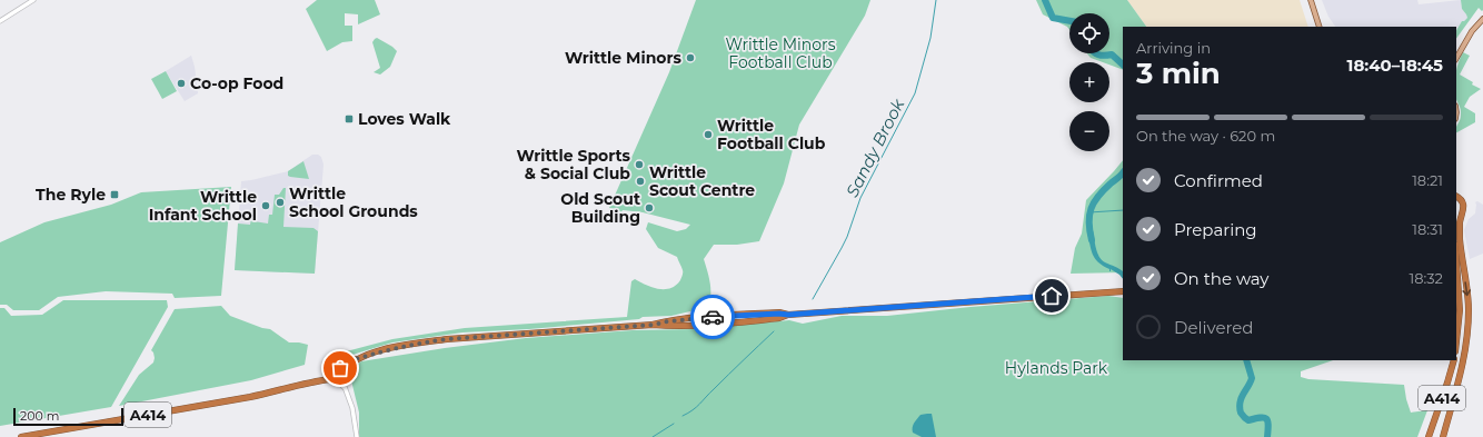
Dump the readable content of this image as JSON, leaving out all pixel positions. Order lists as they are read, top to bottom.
{
  "streets": {
    "highway": ["A414"]
  },
  "water": ["Sandy Brook"],
  "parks": ["Writtle Minors Football Club", "Hylands Park"],
  "places": {
    "other": [
      "Writtle Minors",
      "Co-op Food",
      "Writtle Football Club",
      "Writtle Sports & Social Club",
      "Writtle Scout Centre",
      "Writtle School Grounds",
      "Writtle Infant School",
      "Old Scout Building"
    ],
    "transit": ["Loves Walk", "The Ryle"]
  },
  "scale_bar": "200 m",
  "page": {
    "map_buttons": ["+", "−"],
    "heading": ["3 min", "Arriving in", "18:40–18:45"],
    "bar": "On the way · 620 m",
    "list": [
      ["Confirmed", "18:21"],
      ["Preparing", "18:31"],
      ["On the way", "18:32"],
      "Delivered"
    ],
    "scale": "200 m"
  }
}
